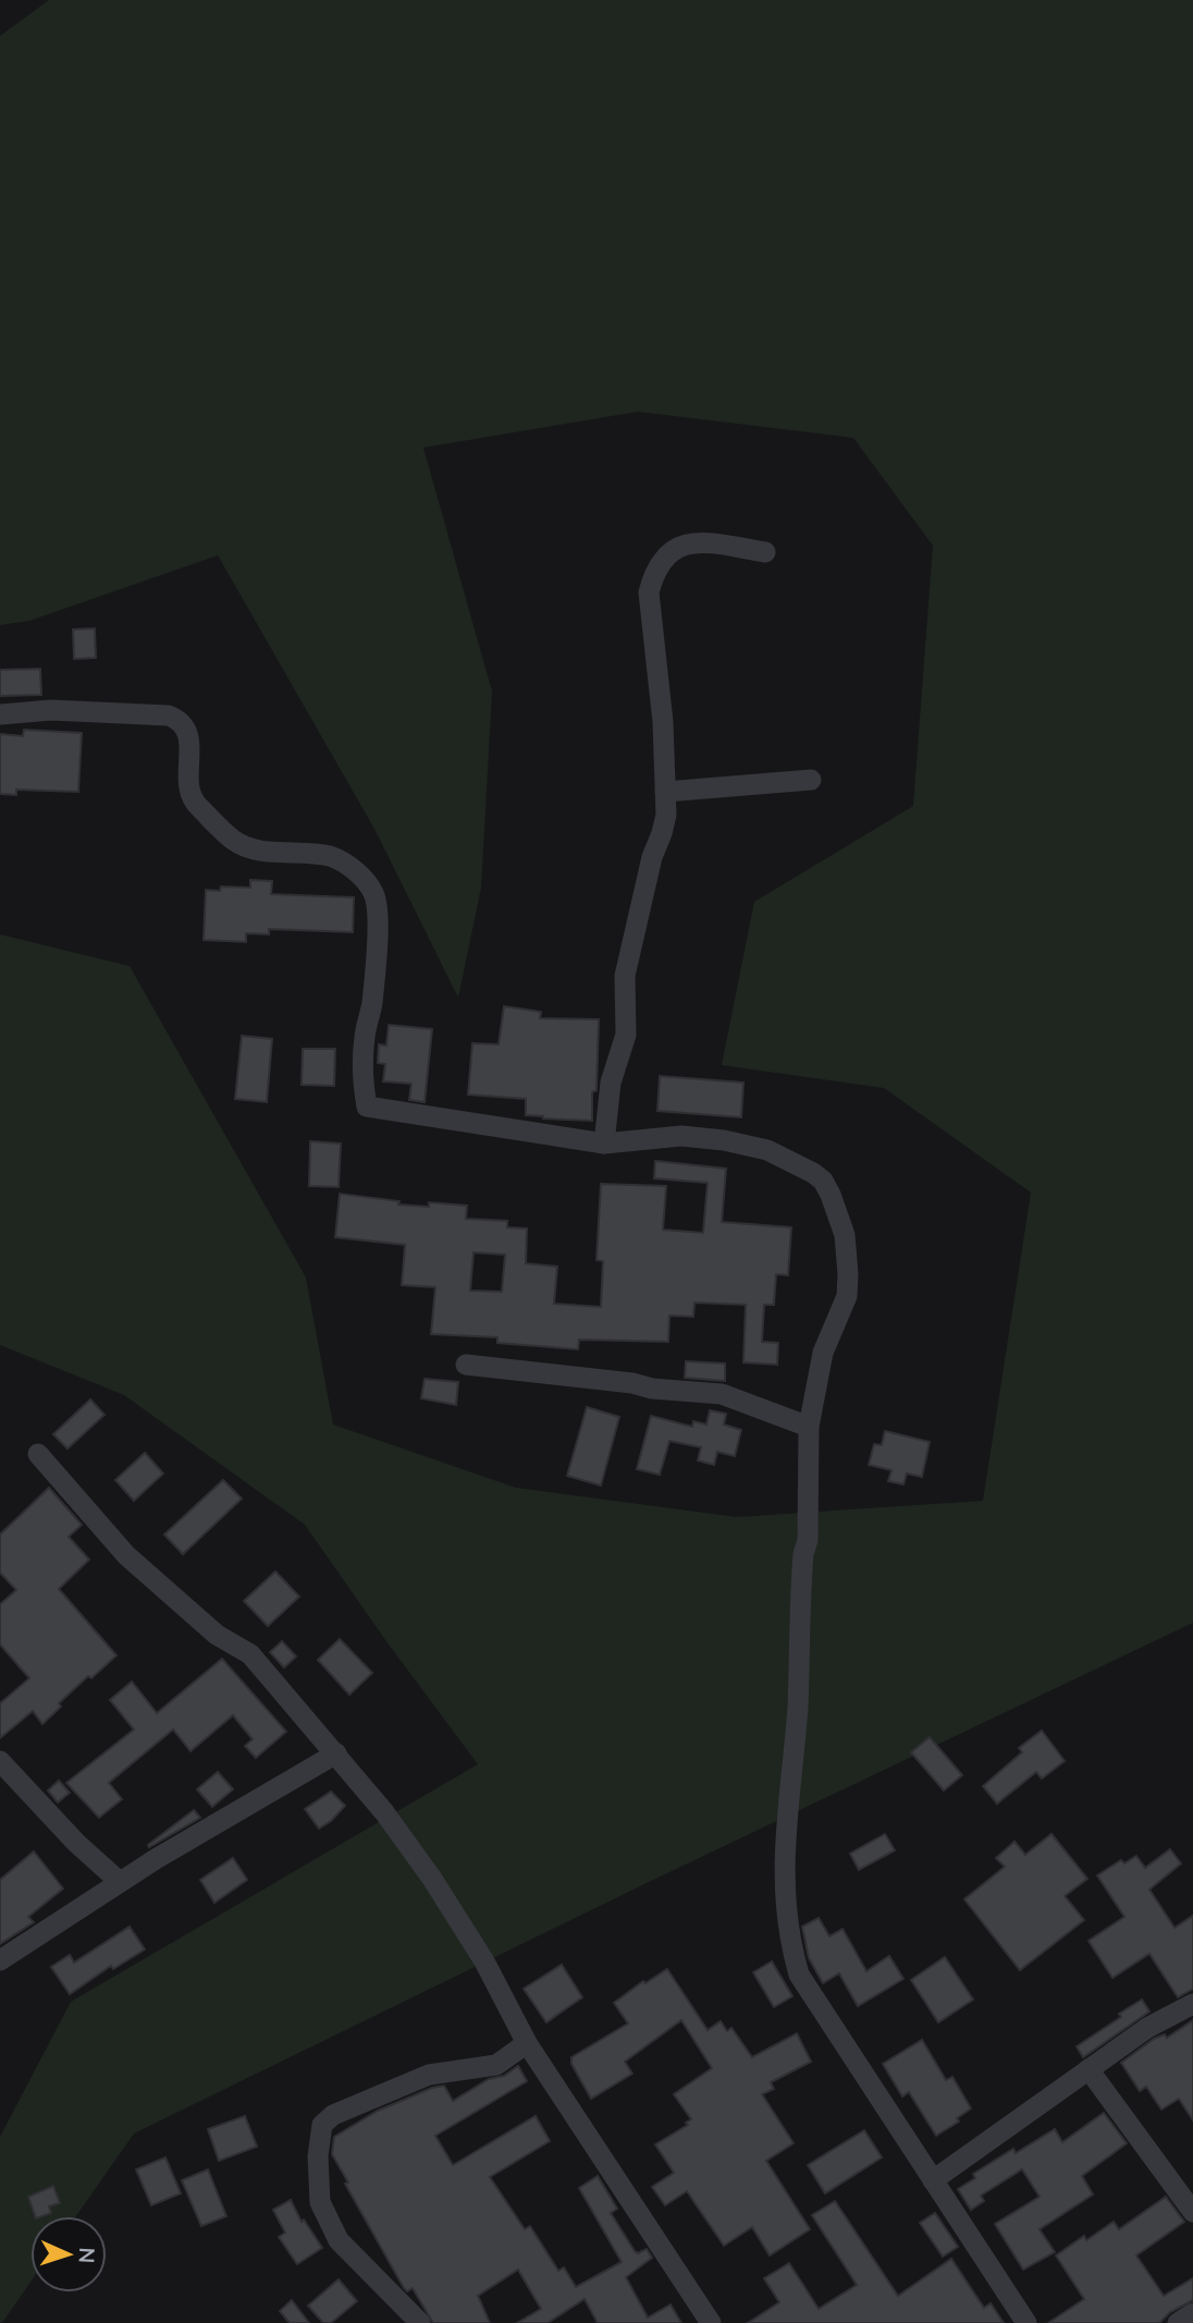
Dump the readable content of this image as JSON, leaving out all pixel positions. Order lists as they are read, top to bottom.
{
  "north": "right"
}
